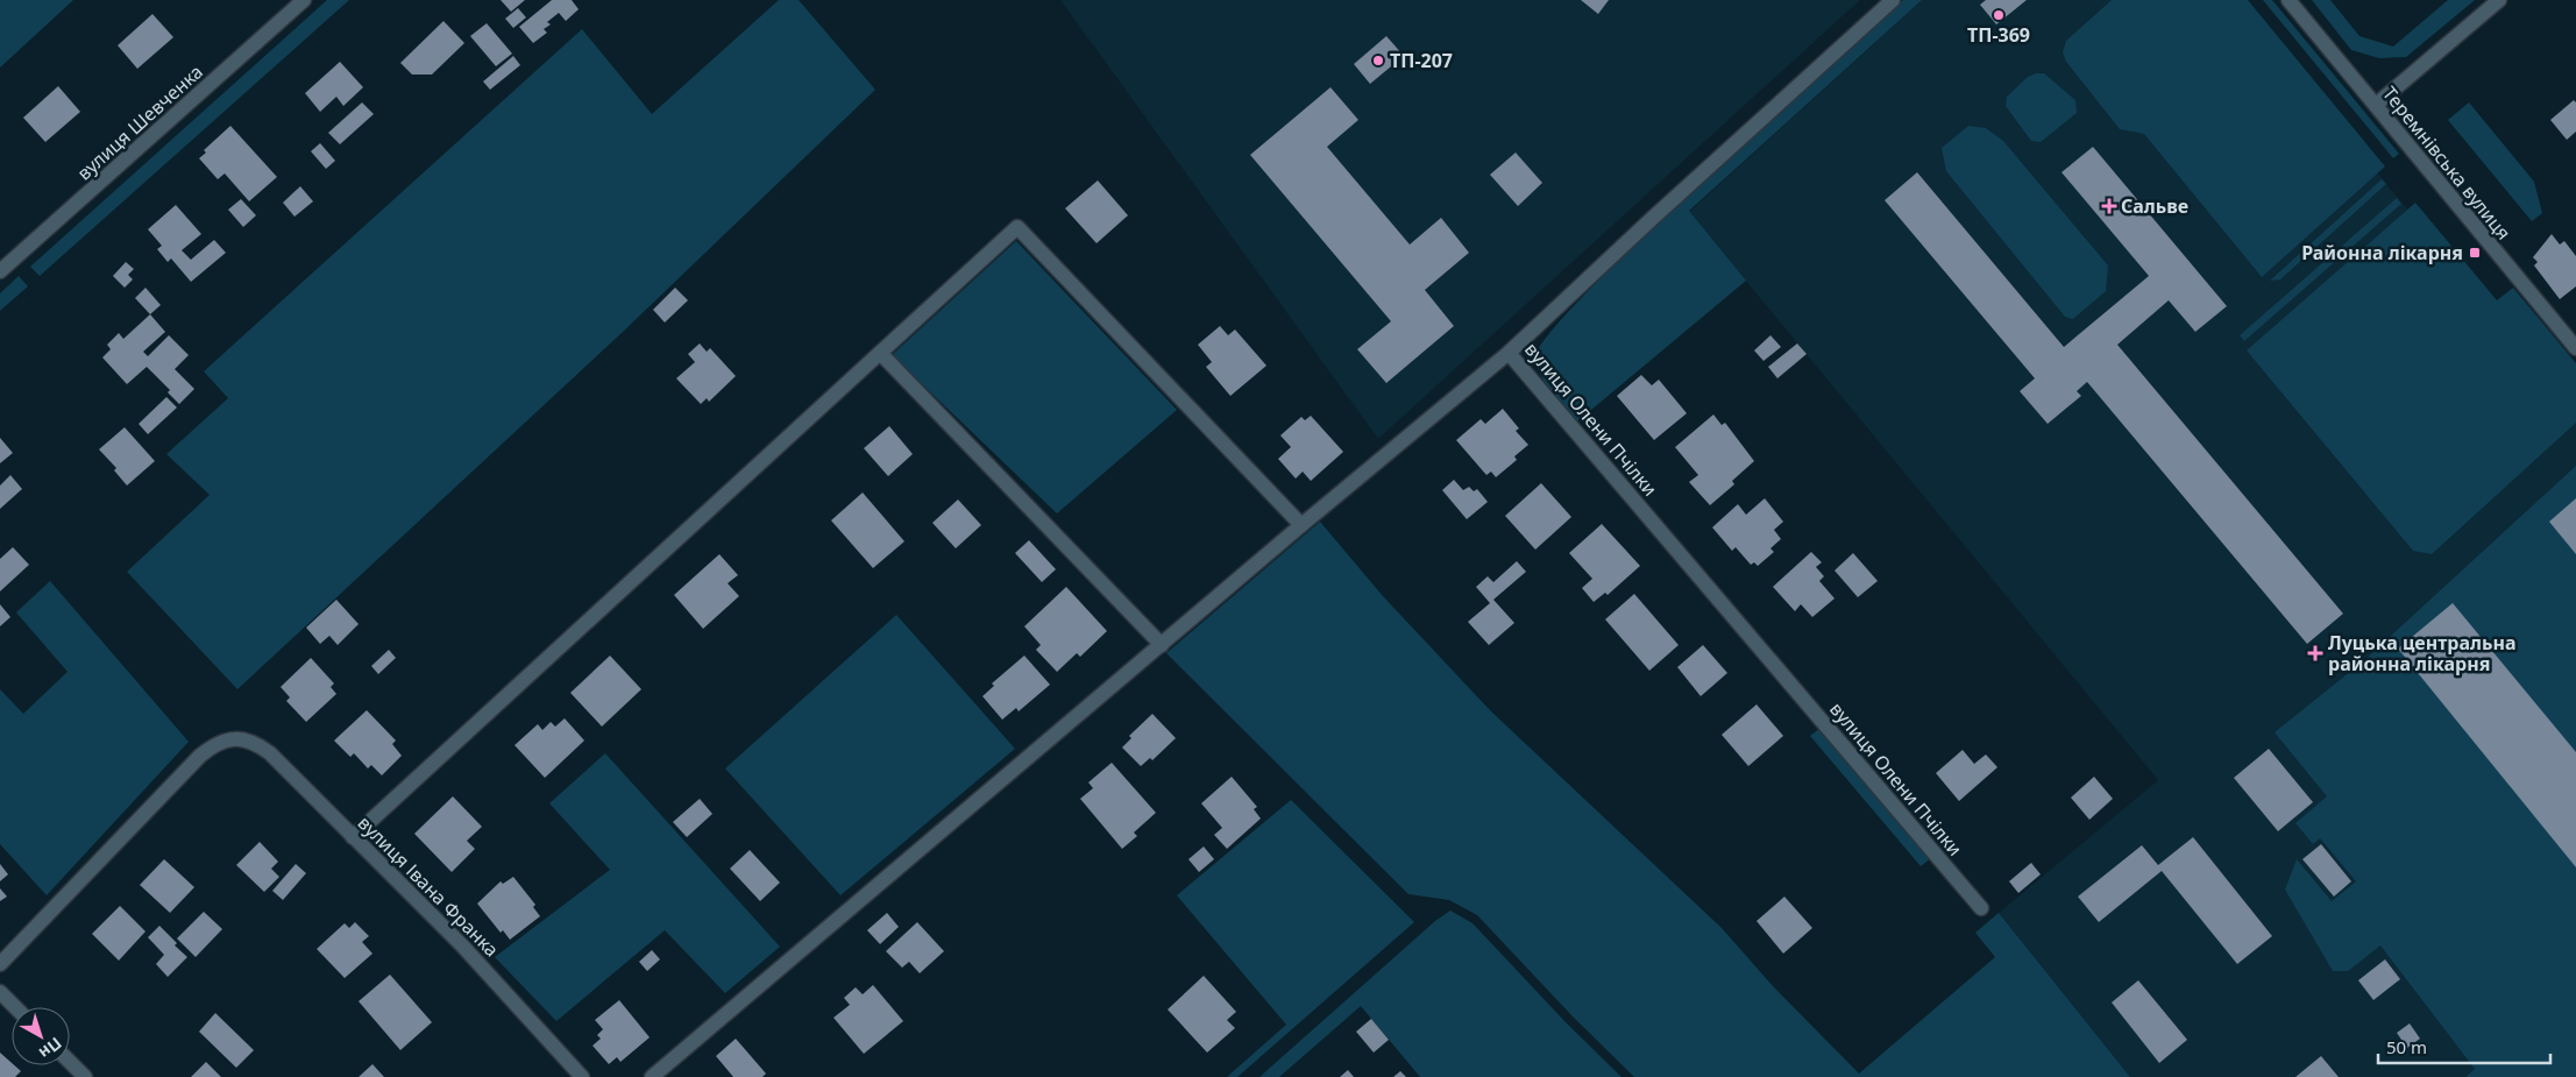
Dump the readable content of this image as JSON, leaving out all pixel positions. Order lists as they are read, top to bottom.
{
  "streets": {
    "street": [
      "вулиця Шевченка",
      "Теремнівська вулиця",
      "вулиця Олени Пчілки",
      "вулиця Івана Франка"
    ]
  },
  "places": {
    "other": ["ТП-369", "ТП-207"],
    "health": ["Сальве", "Луцька центральна районна лікарня"],
    "transit": ["Районна лікарня"]
  },
  "scale_bar": "50 m",
  "north": "bottom right"
}
